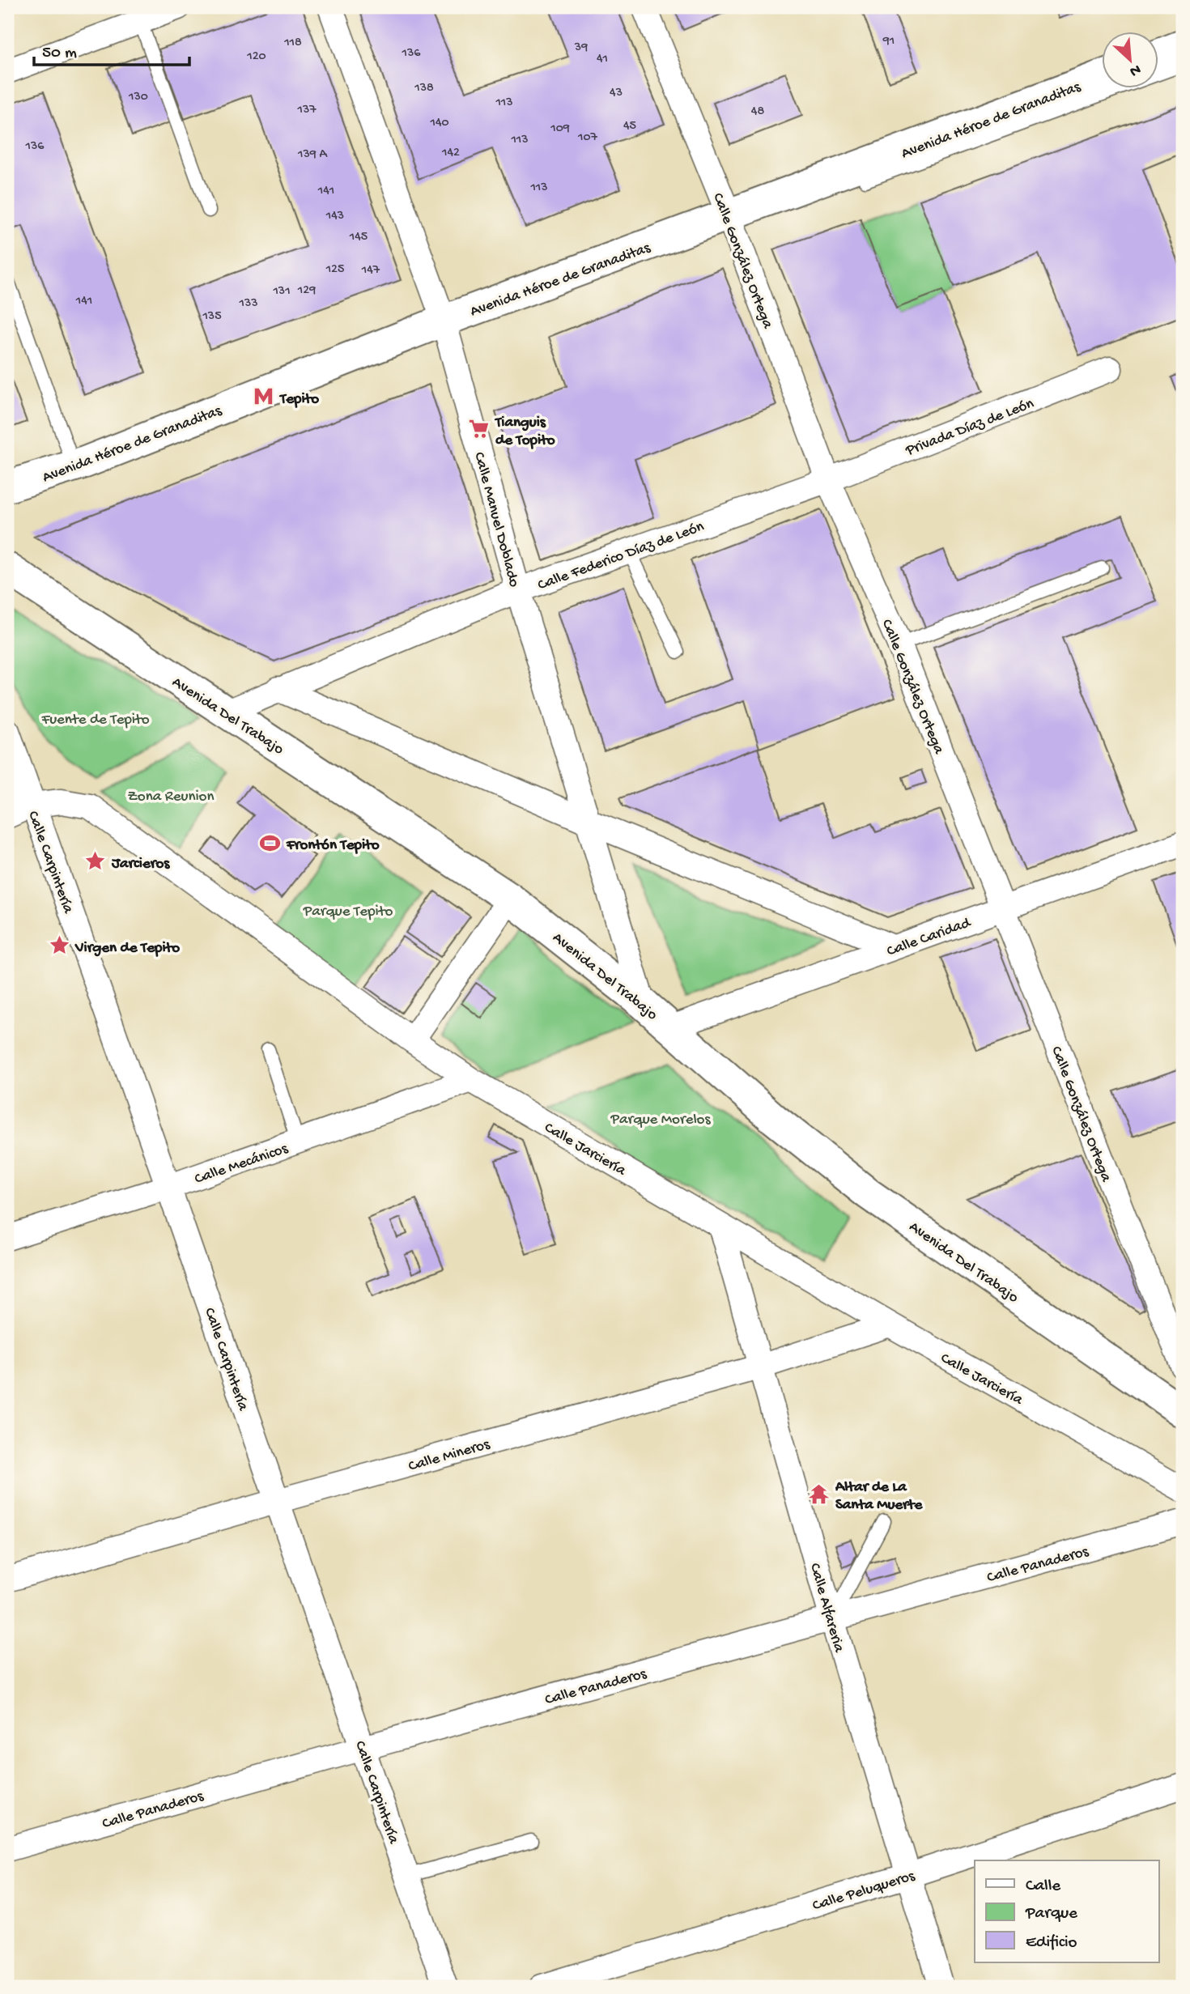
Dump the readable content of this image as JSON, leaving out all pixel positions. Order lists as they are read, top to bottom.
{
  "streets": {
    "main road": ["Avenida Héroe de Granaditas", "Avenida Del Trabajo"],
    "street": [
      "Calle González Ortega",
      "Privada Díaz de León",
      "Calle Manuel Doblado",
      "Calle Federico Díaz de León",
      "Calle Carpintería",
      "Calle Caridad",
      "Calle Jarciería",
      "Calle Mecánicos",
      "Calle Mineros",
      "Calle Panaderos",
      "Calle Alfareria",
      "Calle Peluqueros"
    ]
  },
  "crossings": [
    ["Avenida Héroe de Granaditas", "Calle González Ortega"],
    ["Avenida Héroe de Granaditas", "Calle Manuel Doblado"],
    ["Calle González Ortega", "Privada Díaz de León"],
    ["Calle González Ortega", "Calle Federico Díaz de León"],
    ["Calle González Ortega", "Calle Caridad"],
    ["Privada Díaz de León", "Calle Federico Díaz de León"],
    ["Calle Manuel Doblado", "Calle Federico Díaz de León"],
    ["Calle Manuel Doblado", "Avenida Del Trabajo"],
    ["Calle Federico Díaz de León", "Avenida Del Trabajo"],
    ["Avenida Del Trabajo", "Calle Caridad"],
    ["Calle Carpintería", "Calle Jarciería"],
    ["Calle Carpintería", "Calle Mecánicos"],
    ["Calle Carpintería", "Calle Mineros"],
    ["Calle Carpintería", "Calle Panaderos"],
    ["Calle Jarciería", "Calle Mecánicos"],
    ["Calle Jarciería", "Calle Mineros"],
    ["Calle Jarciería", "Calle Alfareria"],
    ["Calle Mineros", "Calle Alfareria"],
    ["Calle Panaderos", "Calle Alfareria"],
    ["Calle Alfareria", "Calle Peluqueros"]
  ],
  "parks": [
    "Fuente de Tepito",
    "Zona Reunion",
    "Parque Tepito",
    "Parque Morelos"
  ],
  "places": {
    "metro station": ["Tepito"],
    "supermarket": ["Tianguis de Topito"],
    "sports": ["Frontón Tepito"],
    "place": ["Jarcieros", "Virgen de Tepito"],
    "temple": ["Altar de La Santa Muerte"]
  },
  "house_numbers": [
    "91",
    "118",
    "39",
    "136",
    "120",
    "41",
    "138",
    "43",
    "130",
    "113",
    "137",
    "48",
    "140",
    "45",
    "109",
    "107",
    "113",
    "136",
    "142",
    "139 A",
    "113",
    "141",
    "143",
    "145",
    "125",
    "147",
    "129",
    "131",
    "141",
    "133",
    "135"
  ],
  "legend": ["Calle", "Parque", "Edificio"],
  "scale_bar": "50 m",
  "north": "bottom right"
}
